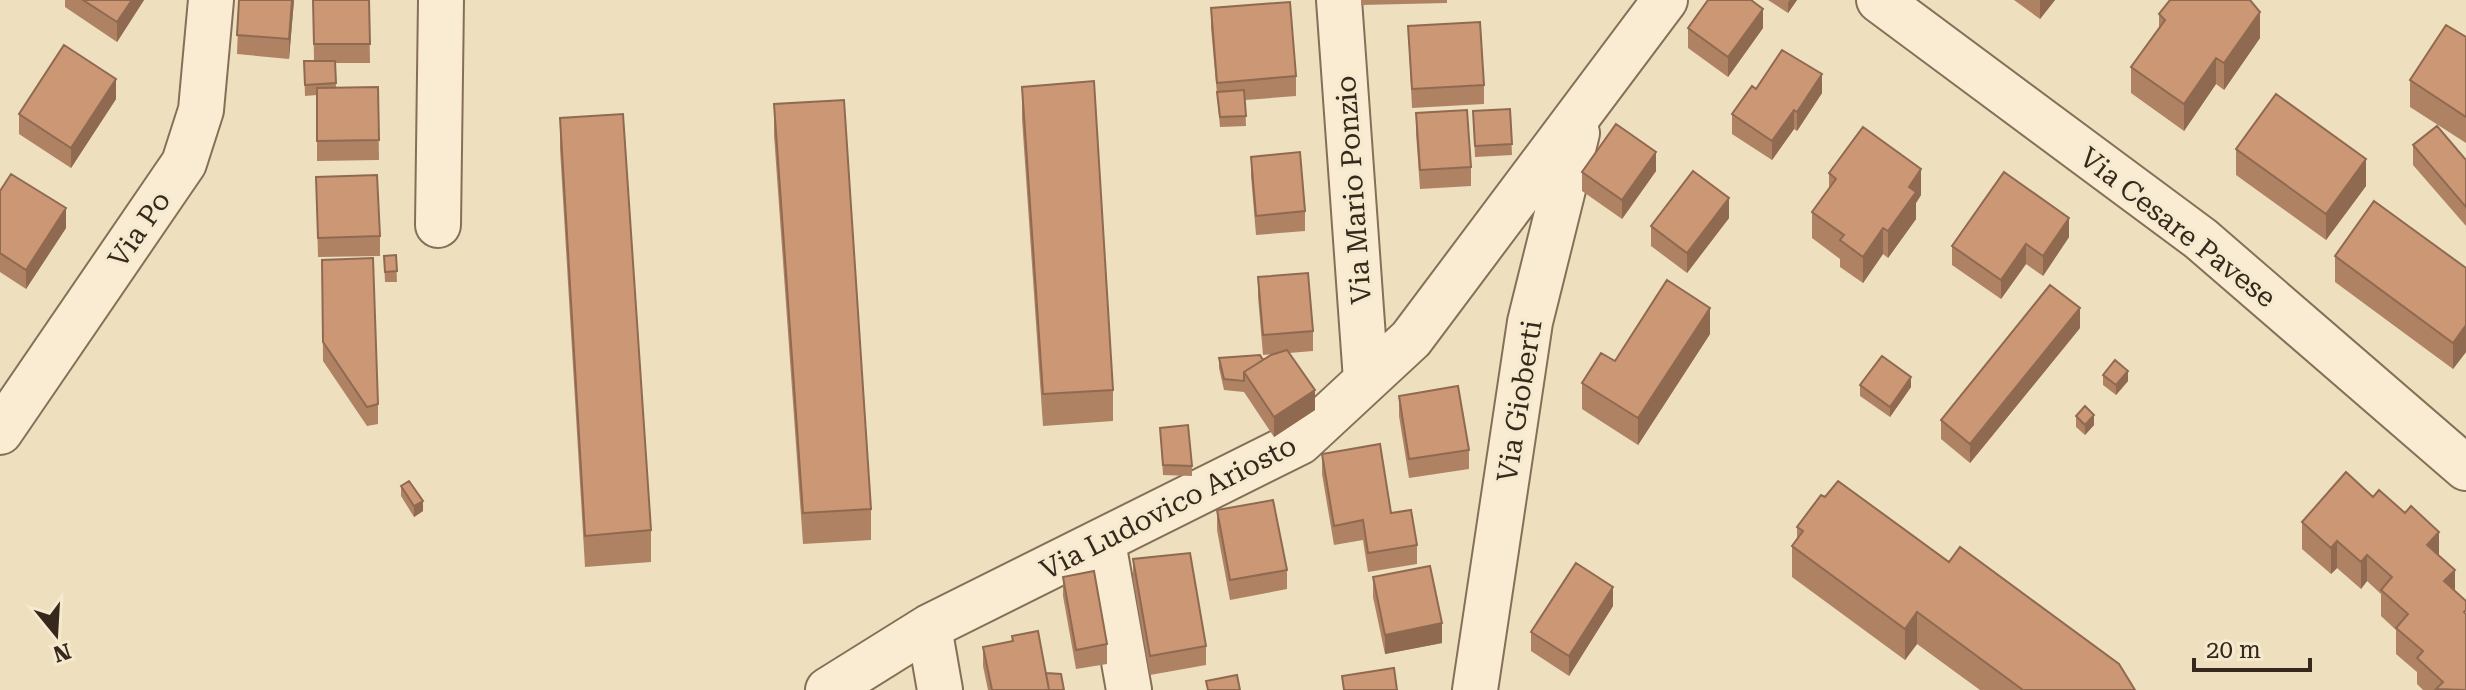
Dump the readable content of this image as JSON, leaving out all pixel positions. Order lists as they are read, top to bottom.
{
  "streets": {
    "street": [
      "Via Mario Ponzio",
      "Via Cesare Pavese",
      "Via Po",
      "Via Gioberti",
      "Via Ludovico Ariosto"
    ]
  },
  "crossings": [
    ["Via Mario Ponzio", "Via Ludovico Ariosto"],
    ["Via Gioberti", "Via Ludovico Ariosto"]
  ],
  "scale_bar": "20 m",
  "north": "bottom"
}
